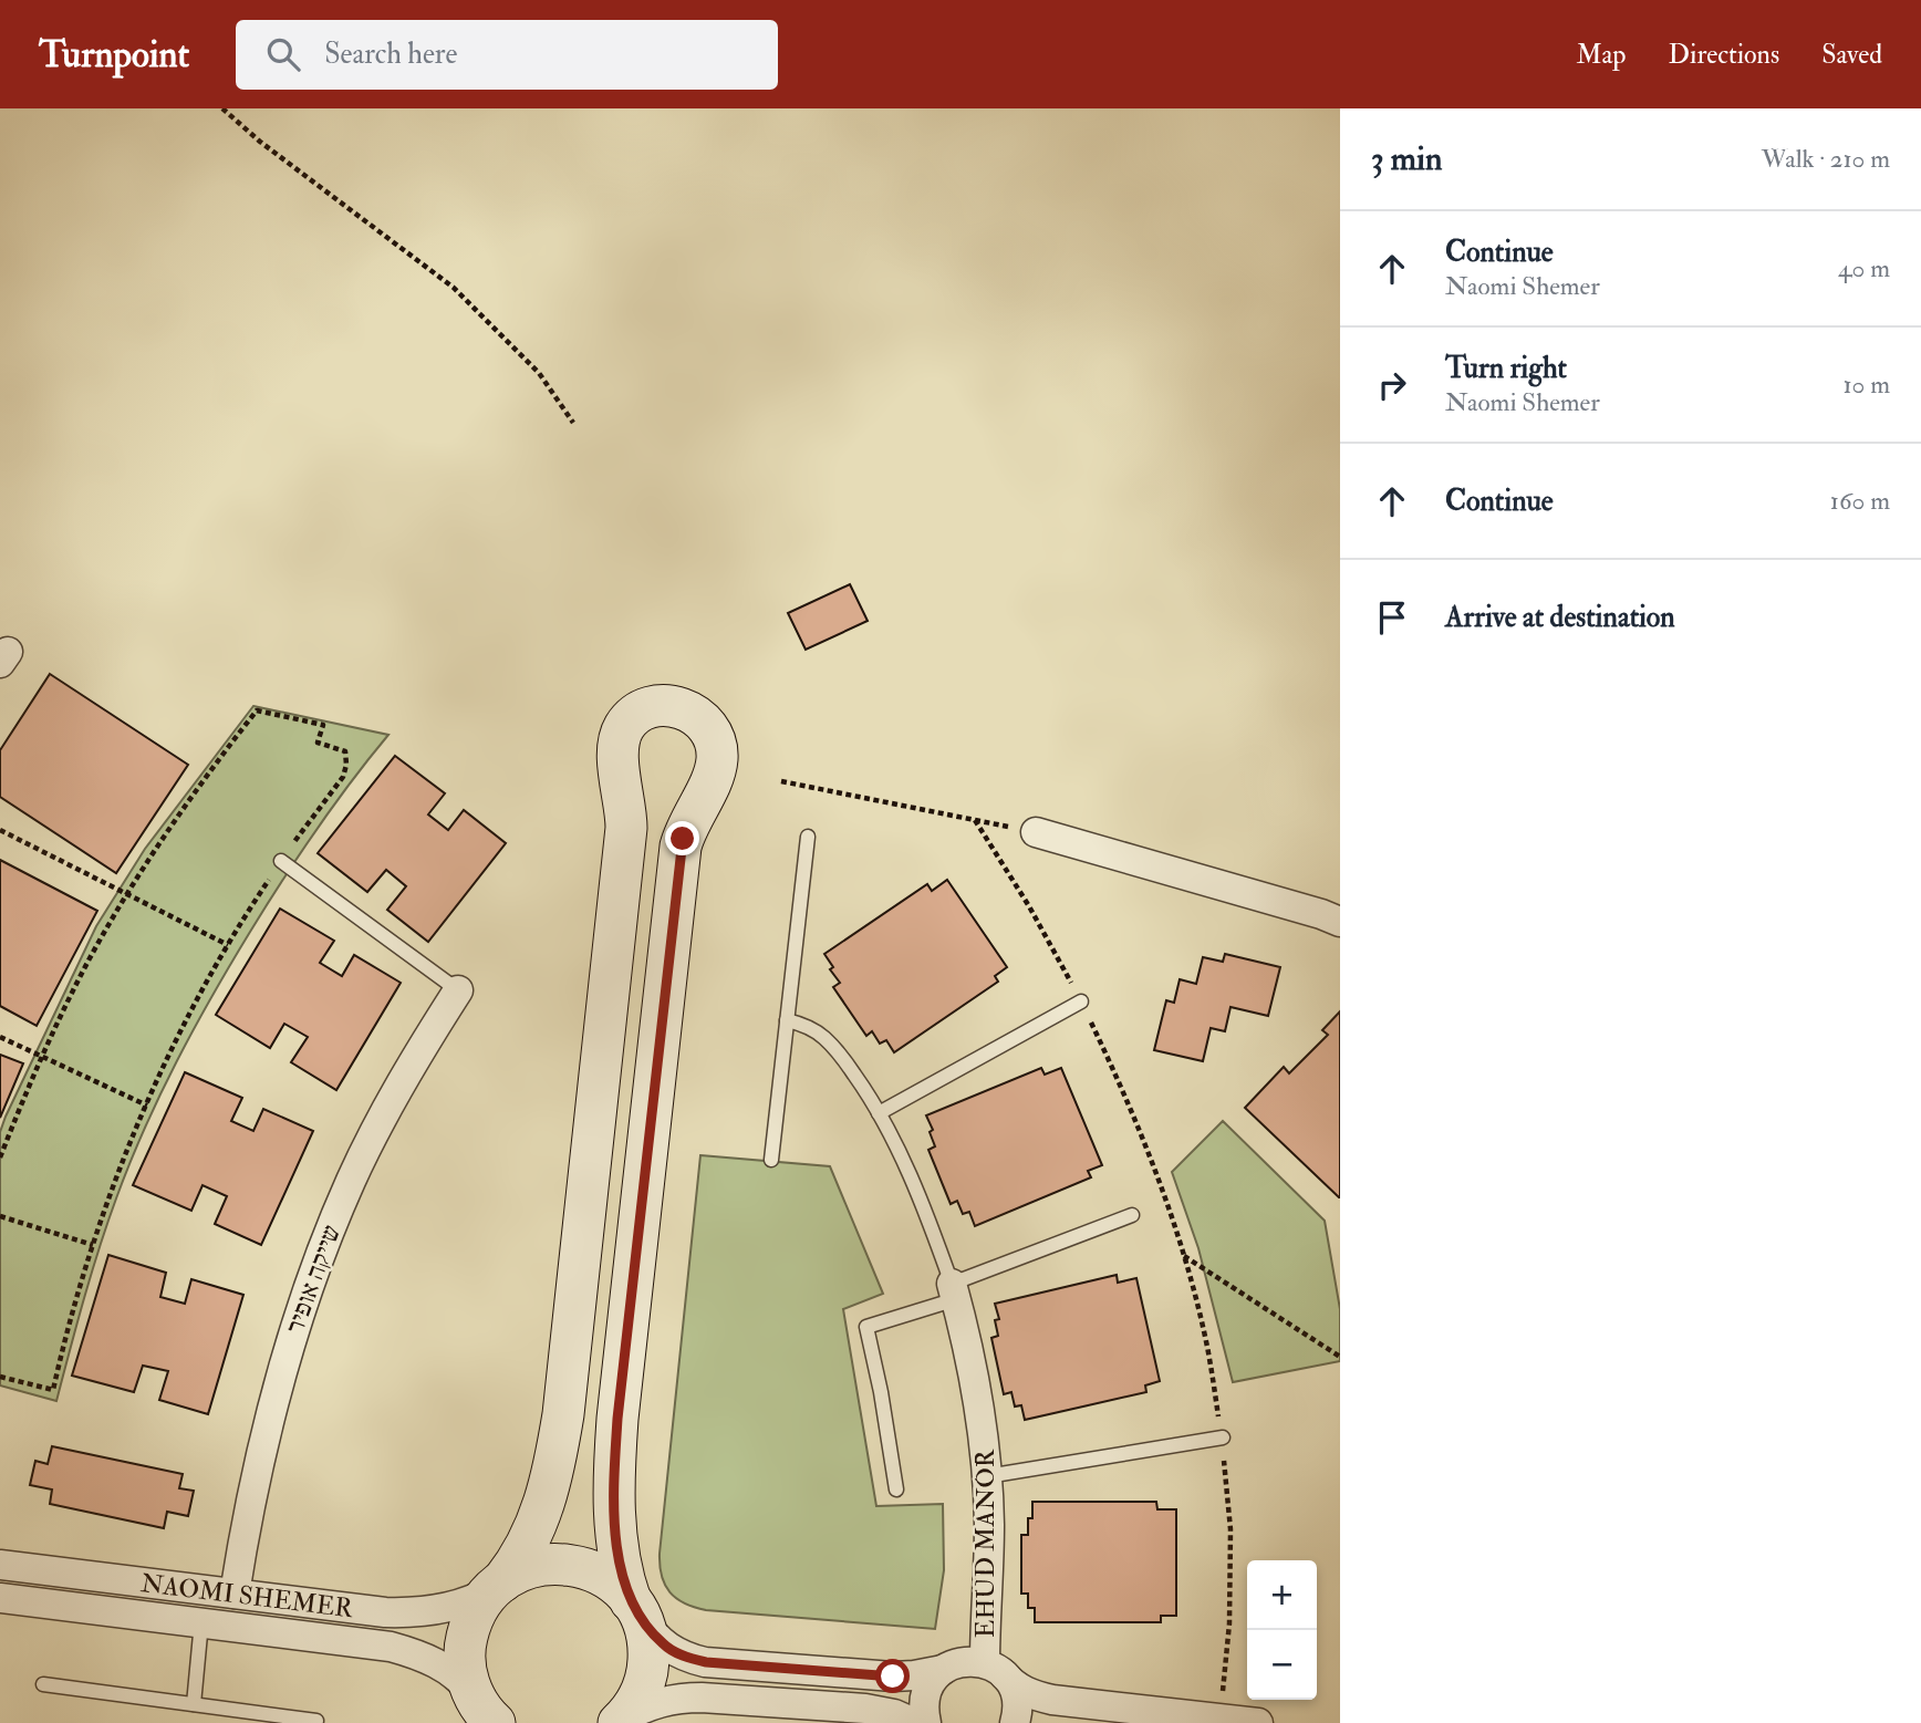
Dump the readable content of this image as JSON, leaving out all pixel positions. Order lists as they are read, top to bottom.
{
  "streets": {
    "street": ["שייקה אופיר", "EHUD MANOR", "NAOMI SHEMER"]
  },
  "crossings": [
    ["שייקה אופיר", "NAOMI SHEMER"]
  ],
  "page": {
    "header": "Turnpoint",
    "search": "Search here",
    "nav": ["Map", "Directions", "Saved"],
    "heading": ["3 min", "Walk · 210 m"],
    "list": [
      ["Continue", "Naomi Shemer", "40 m"],
      ["Turn right", "Naomi Shemer", "10 m"],
      ["Continue", "160 m"],
      "Arrive at destination"
    ],
    "map_buttons": ["+", "−"]
  }
}
